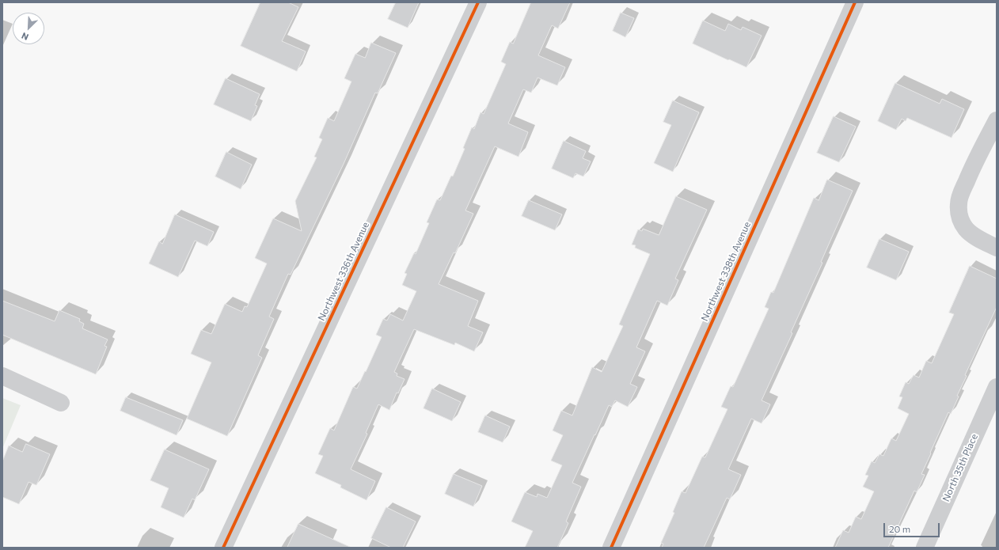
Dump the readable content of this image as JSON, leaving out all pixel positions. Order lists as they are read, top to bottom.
{
  "streets": {
    "street": ["Northwest 336th Avenue", "Northwest 338th Avenue", "North 35th Place"]
  },
  "scale_bar": "20 m",
  "north": "bottom left"
}
